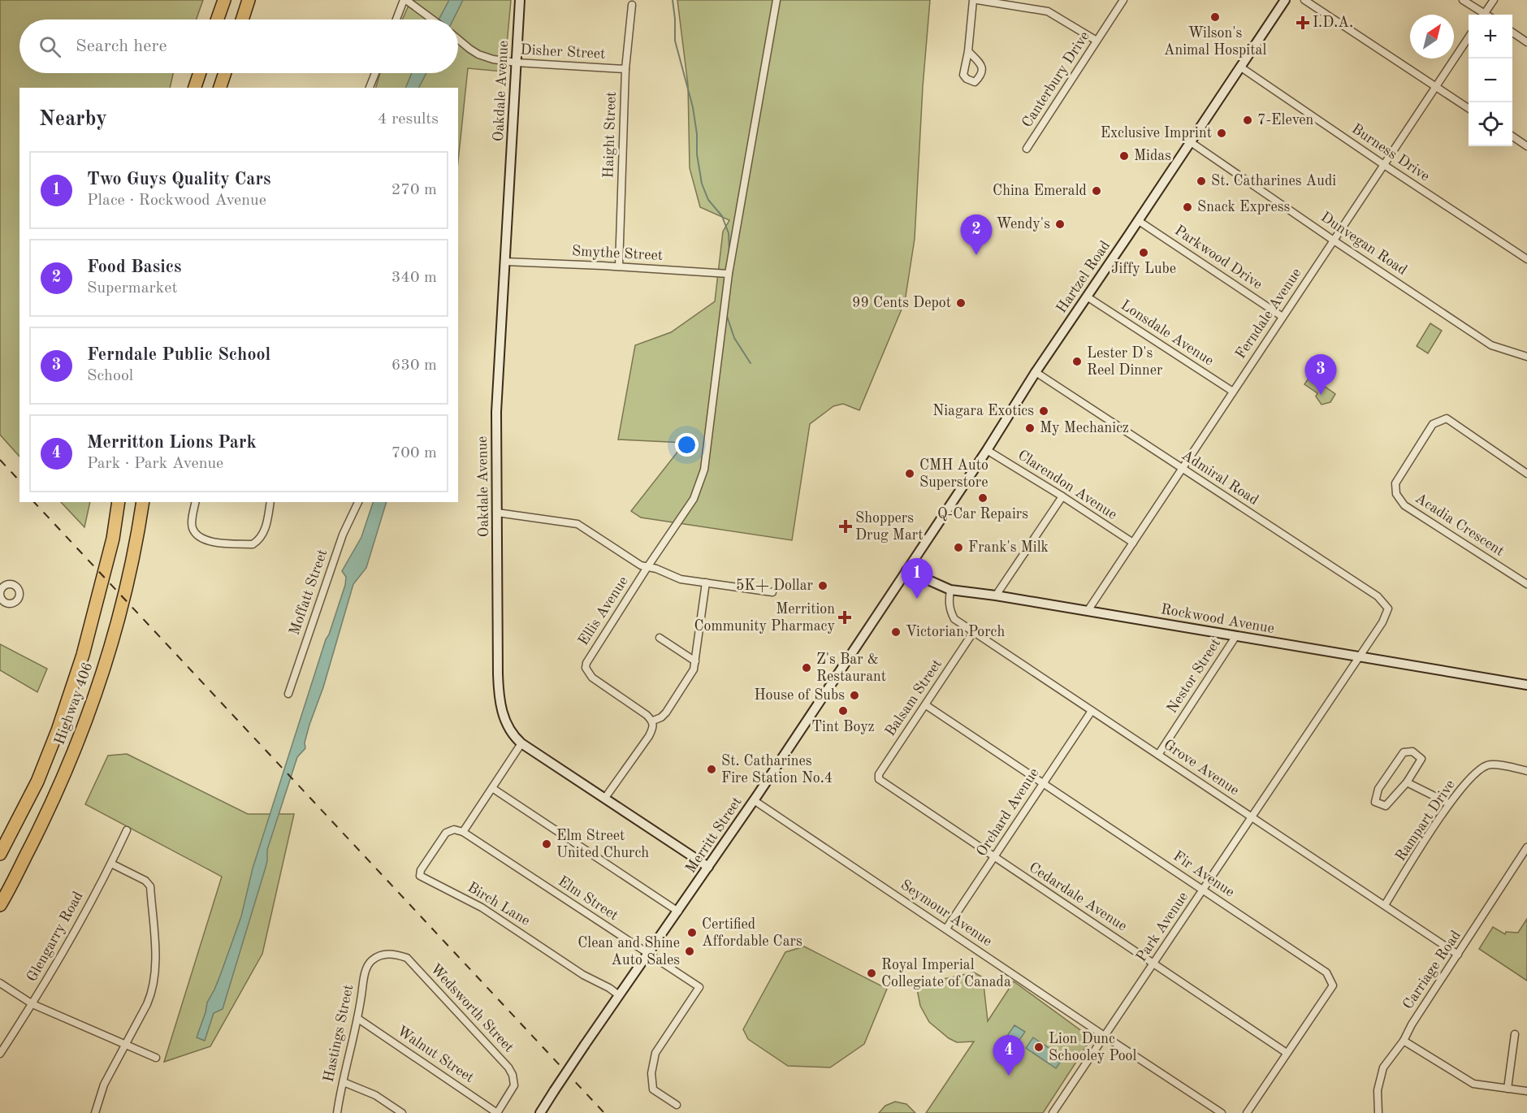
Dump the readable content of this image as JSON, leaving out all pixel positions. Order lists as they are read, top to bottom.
{
  "streets": {
    "highway": ["Highway 406"],
    "street": [
      "Disher Street",
      "Canterbury Drive",
      "Oakdale Avenue",
      "Haight Street",
      "Burness Drive",
      "Dunvegan Road",
      "Smythe Street",
      "Parkwood Drive",
      "Hartzel Road",
      "Ferndale Avenue",
      "Lonsdale Avenue",
      "Admiral Road",
      "Clarendon Avenue",
      "Acadia Crescent",
      "Moffatt Street",
      "Ellis Avenue",
      "Rockwood Avenue",
      "Nestor Street",
      "Balsam Street",
      "Grove Avenue",
      "Orchard Avenue",
      "Rampart Drive",
      "Merritt Street",
      "Fir Avenue",
      "Cedardale Avenue",
      "Elm Street",
      "Birch Lane",
      "Seymour Avenue",
      "Park Avenue",
      "Glengarry Road",
      "Carriage Road",
      "Wedsworth Street",
      "Hastings Street",
      "Walnut Street"
    ]
  },
  "crossings": [
    ["Disher Street", "Oakdale Avenue"],
    ["Disher Street", "Haight Street"],
    ["Oakdale Avenue", "Smythe Street"],
    ["Oakdale Avenue", "Merritt Street"],
    ["Haight Street", "Smythe Street"],
    ["Burness Drive", "Hartzel Road"],
    ["Burness Drive", "Ferndale Avenue"],
    ["Dunvegan Road", "Hartzel Road"],
    ["Dunvegan Road", "Ferndale Avenue"],
    ["Parkwood Drive", "Hartzel Road"],
    ["Parkwood Drive", "Ferndale Avenue"],
    ["Hartzel Road", "Lonsdale Avenue"],
    ["Hartzel Road", "Admiral Road"],
    ["Hartzel Road", "Clarendon Avenue"],
    ["Hartzel Road", "Rockwood Avenue"],
    ["Hartzel Road", "Merritt Street"],
    ["Ferndale Avenue", "Lonsdale Avenue"],
    ["Ferndale Avenue", "Admiral Road"],
    ["Ferndale Avenue", "Clarendon Avenue"],
    ["Ferndale Avenue", "Rockwood Avenue"],
    ["Admiral Road", "Park Avenue"],
    ["Rockwood Avenue", "Nestor Street"],
    ["Rockwood Avenue", "Grove Avenue"],
    ["Rockwood Avenue", "Merritt Street"],
    ["Rockwood Avenue", "Park Avenue"],
    ["Nestor Street", "Grove Avenue"],
    ["Balsam Street", "Grove Avenue"],
    ["Balsam Street", "Fir Avenue"],
    ["Balsam Street", "Cedardale Avenue"],
    ["Grove Avenue", "Orchard Avenue"],
    ["Grove Avenue", "Rampart Drive"],
    ["Grove Avenue", "Park Avenue"],
    ["Grove Avenue", "Carriage Road"],
    ["Orchard Avenue", "Fir Avenue"],
    ["Orchard Avenue", "Cedardale Avenue"],
    ["Orchard Avenue", "Seymour Avenue"],
    ["Merritt Street", "Elm Street"],
    ["Merritt Street", "Birch Lane"],
    ["Merritt Street", "Seymour Avenue"],
    ["Fir Avenue", "Cedardale Avenue"],
    ["Fir Avenue", "Park Avenue"],
    ["Cedardale Avenue", "Park Avenue"],
    ["Elm Street", "Birch Lane"],
    ["Seymour Avenue", "Park Avenue"],
    ["Wedsworth Street", "Hastings Street"],
    ["Wedsworth Street", "Walnut Street"],
    ["Hastings Street", "Walnut Street"]
  ],
  "places": {
    "other": [
      "Wilson's Animal Hospital",
      "7-Eleven",
      "Exclusive Imprint",
      "Midas",
      "St. Catharines Audi",
      "China Emerald",
      "Snack Express",
      "Wendy's",
      "Jiffy Lube",
      "99 Cents Depot",
      "Lester D's Reel Dinner",
      "Niagara Exotics",
      "My Mechanicz",
      "CMH Auto Superstore",
      "Q-Car Repairs",
      "Frank's Milk",
      "5K+ Dollar",
      "Victorian Porch",
      "Z's Bar & Restaurant",
      "House of Subs",
      "Tint Boyz",
      "St. Catharines Fire Station No.4",
      "Elm Street United Church",
      "Certified Affordable Cars",
      "Clean and Shine Auto Sales",
      "Royal Imperial Collegiate of Canada",
      "Lion Dunc Schooley Pool"
    ],
    "health": ["I.D.A.", "Shoppers Drug Mart", "Merrition Community Pharmacy"]
  },
  "north": "top right",
  "page": {
    "map_buttons": ["+", "−"],
    "search": "Search here",
    "heading": ["Nearby", "4 results"],
    "list": [
      {
        "mark": "1",
        "name": "Two Guys Quality Cars",
        "note": "Place · Rockwood Avenue",
        "value": "270 m"
      },
      {
        "mark": "2",
        "name": "Food Basics",
        "note": "Supermarket",
        "value": "340 m"
      },
      {
        "mark": "3",
        "name": "Ferndale Public School",
        "note": "School",
        "value": "630 m"
      },
      {
        "mark": "4",
        "name": "Merritton Lions Park",
        "note": "Park · Park Avenue",
        "value": "700 m"
      }
    ],
    "pins": [
      "2",
      "3",
      "1",
      "4"
    ]
  }
}
